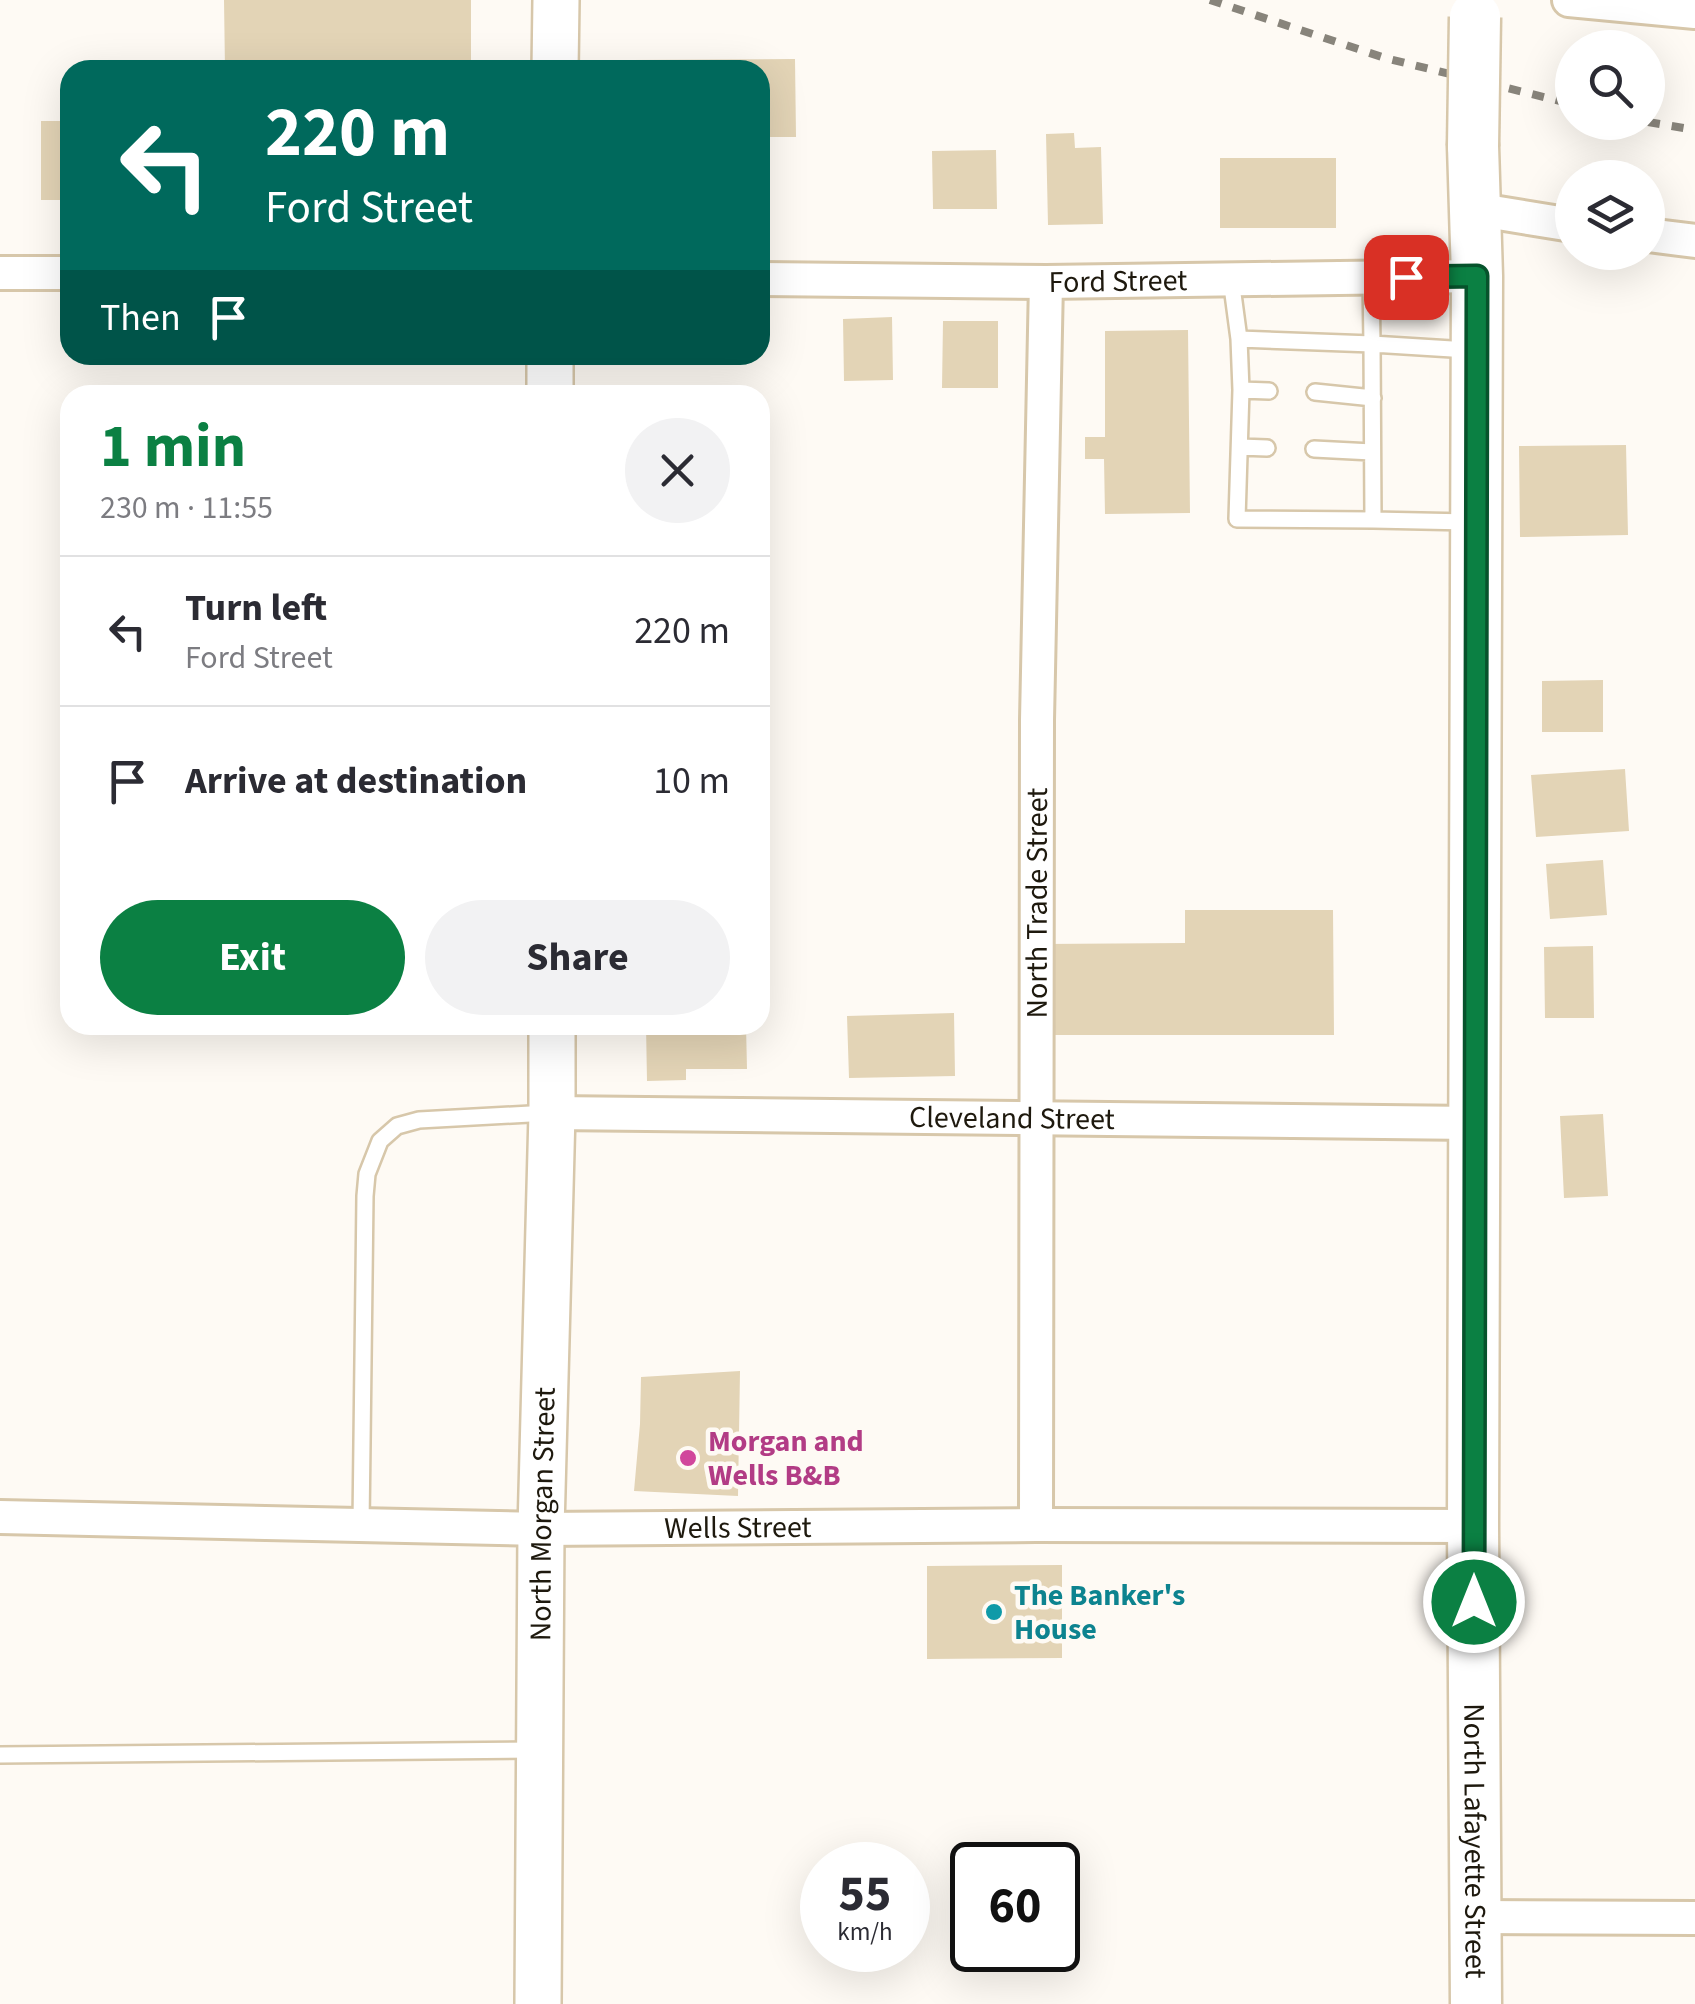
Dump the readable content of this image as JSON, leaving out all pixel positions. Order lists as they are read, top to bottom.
{
  "streets": {
    "main road": ["North Lafayette Street"],
    "street": [
      "Ford Street",
      "North Trade Street",
      "Cleveland Street",
      "North Morgan Street",
      "Wells Street"
    ]
  },
  "crossings": [
    ["Ford Street", "North Trade Street"],
    ["Ford Street", "North Lafayette Street"],
    ["North Trade Street", "Cleveland Street"],
    ["North Trade Street", "Wells Street"],
    ["Cleveland Street", "North Morgan Street"],
    ["Cleveland Street", "North Lafayette Street"],
    ["North Morgan Street", "Wells Street"],
    ["Wells Street", "North Lafayette Street"]
  ],
  "places": ["Morgan and Wells B&B", "The Banker's House"],
  "page": {
    "turn": ["220 m", "Ford Street"],
    "then": "Then",
    "heading": ["1 min", "230 m · 11:55"],
    "list": [
      {
        "name": "Turn left",
        "note": "Ford Street",
        "value": "220 m"
      },
      {
        "name": "Arrive at destination",
        "value": "10 m"
      }
    ],
    "buttons": ["Exit", "Share"],
    "speed": "55 km/h",
    "limit": "60"
  }
}
